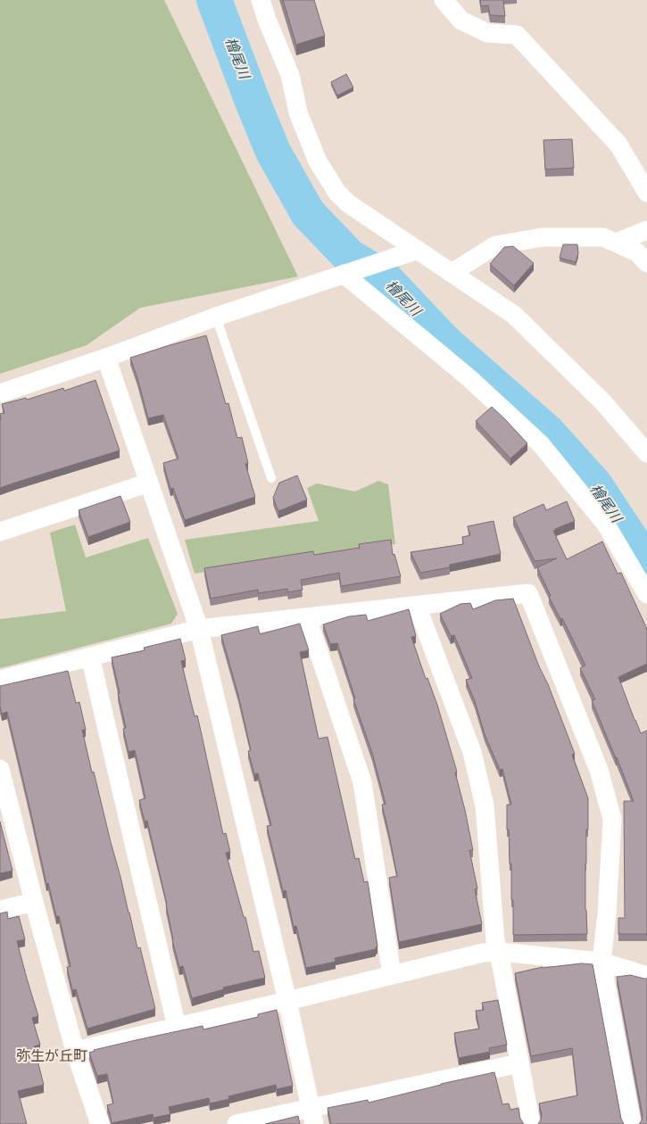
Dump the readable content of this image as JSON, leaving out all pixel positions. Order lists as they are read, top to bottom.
{
  "districts": ["弥生が丘町"],
  "water": ["檜尾川"]
}
